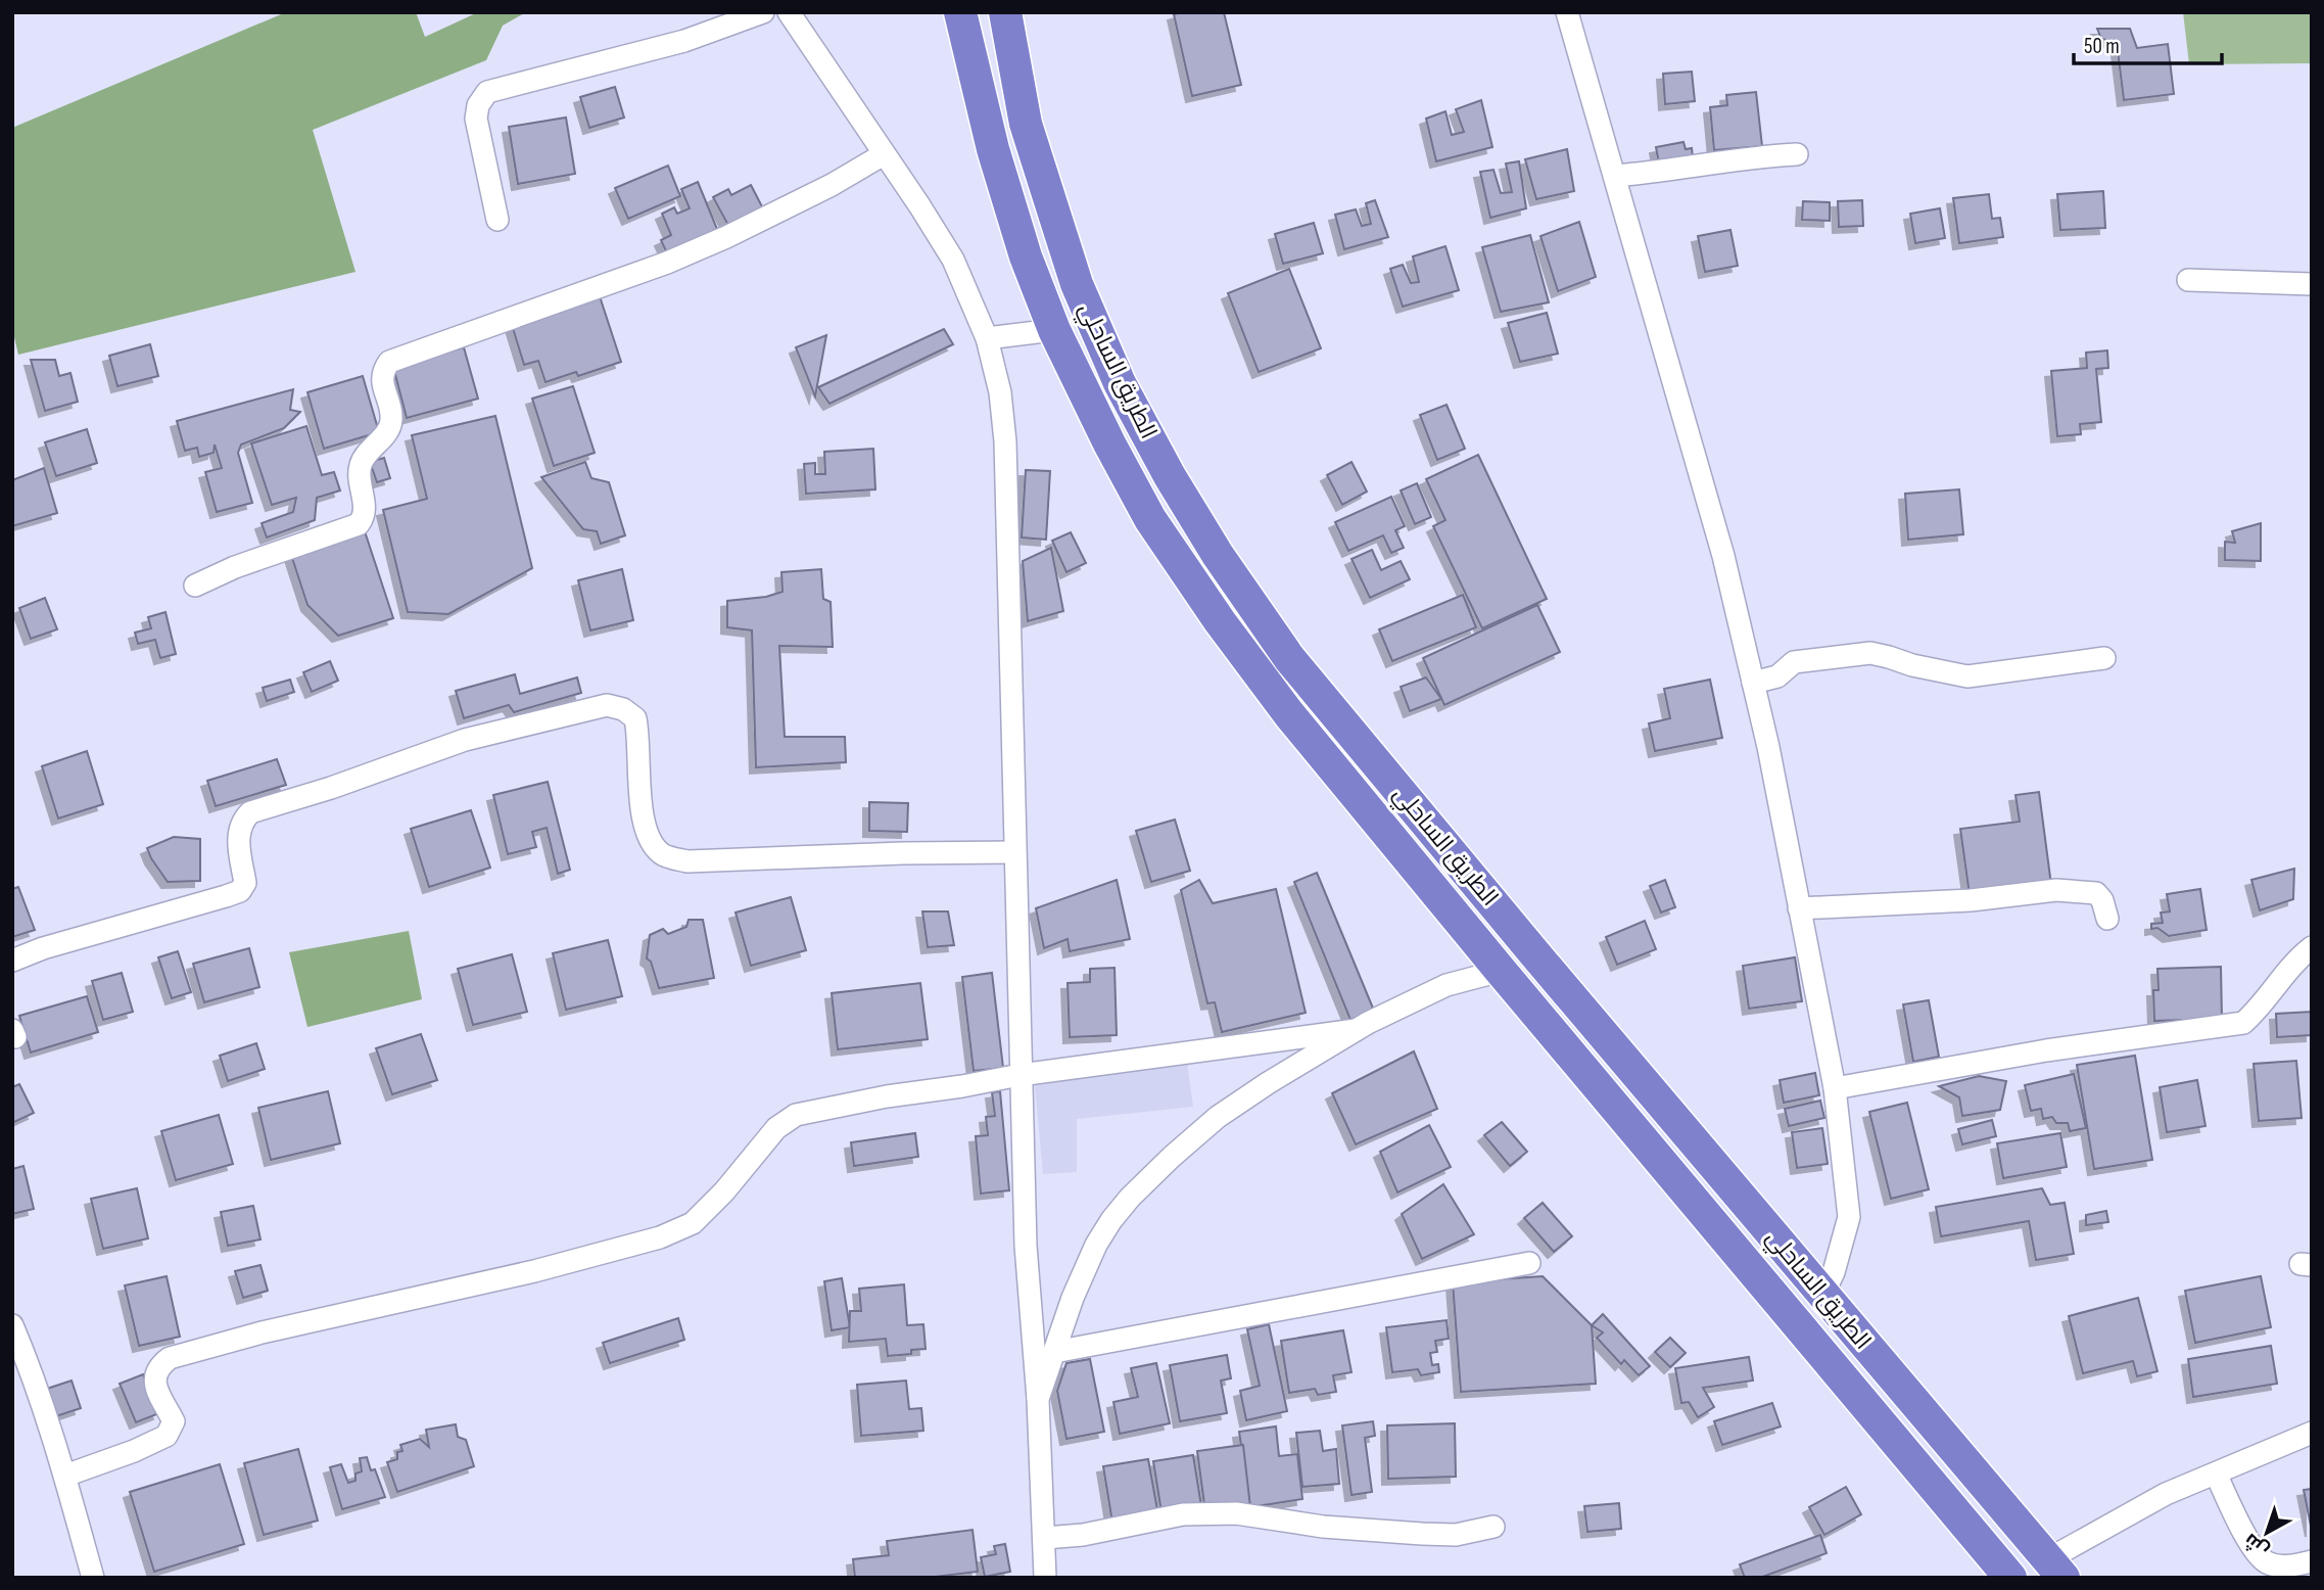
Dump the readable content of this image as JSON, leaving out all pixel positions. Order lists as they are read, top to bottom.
{
  "streets": {
    "highway": ["الطريق الساحلي"]
  },
  "scale_bar": "50 m",
  "north": "bottom left"
}
